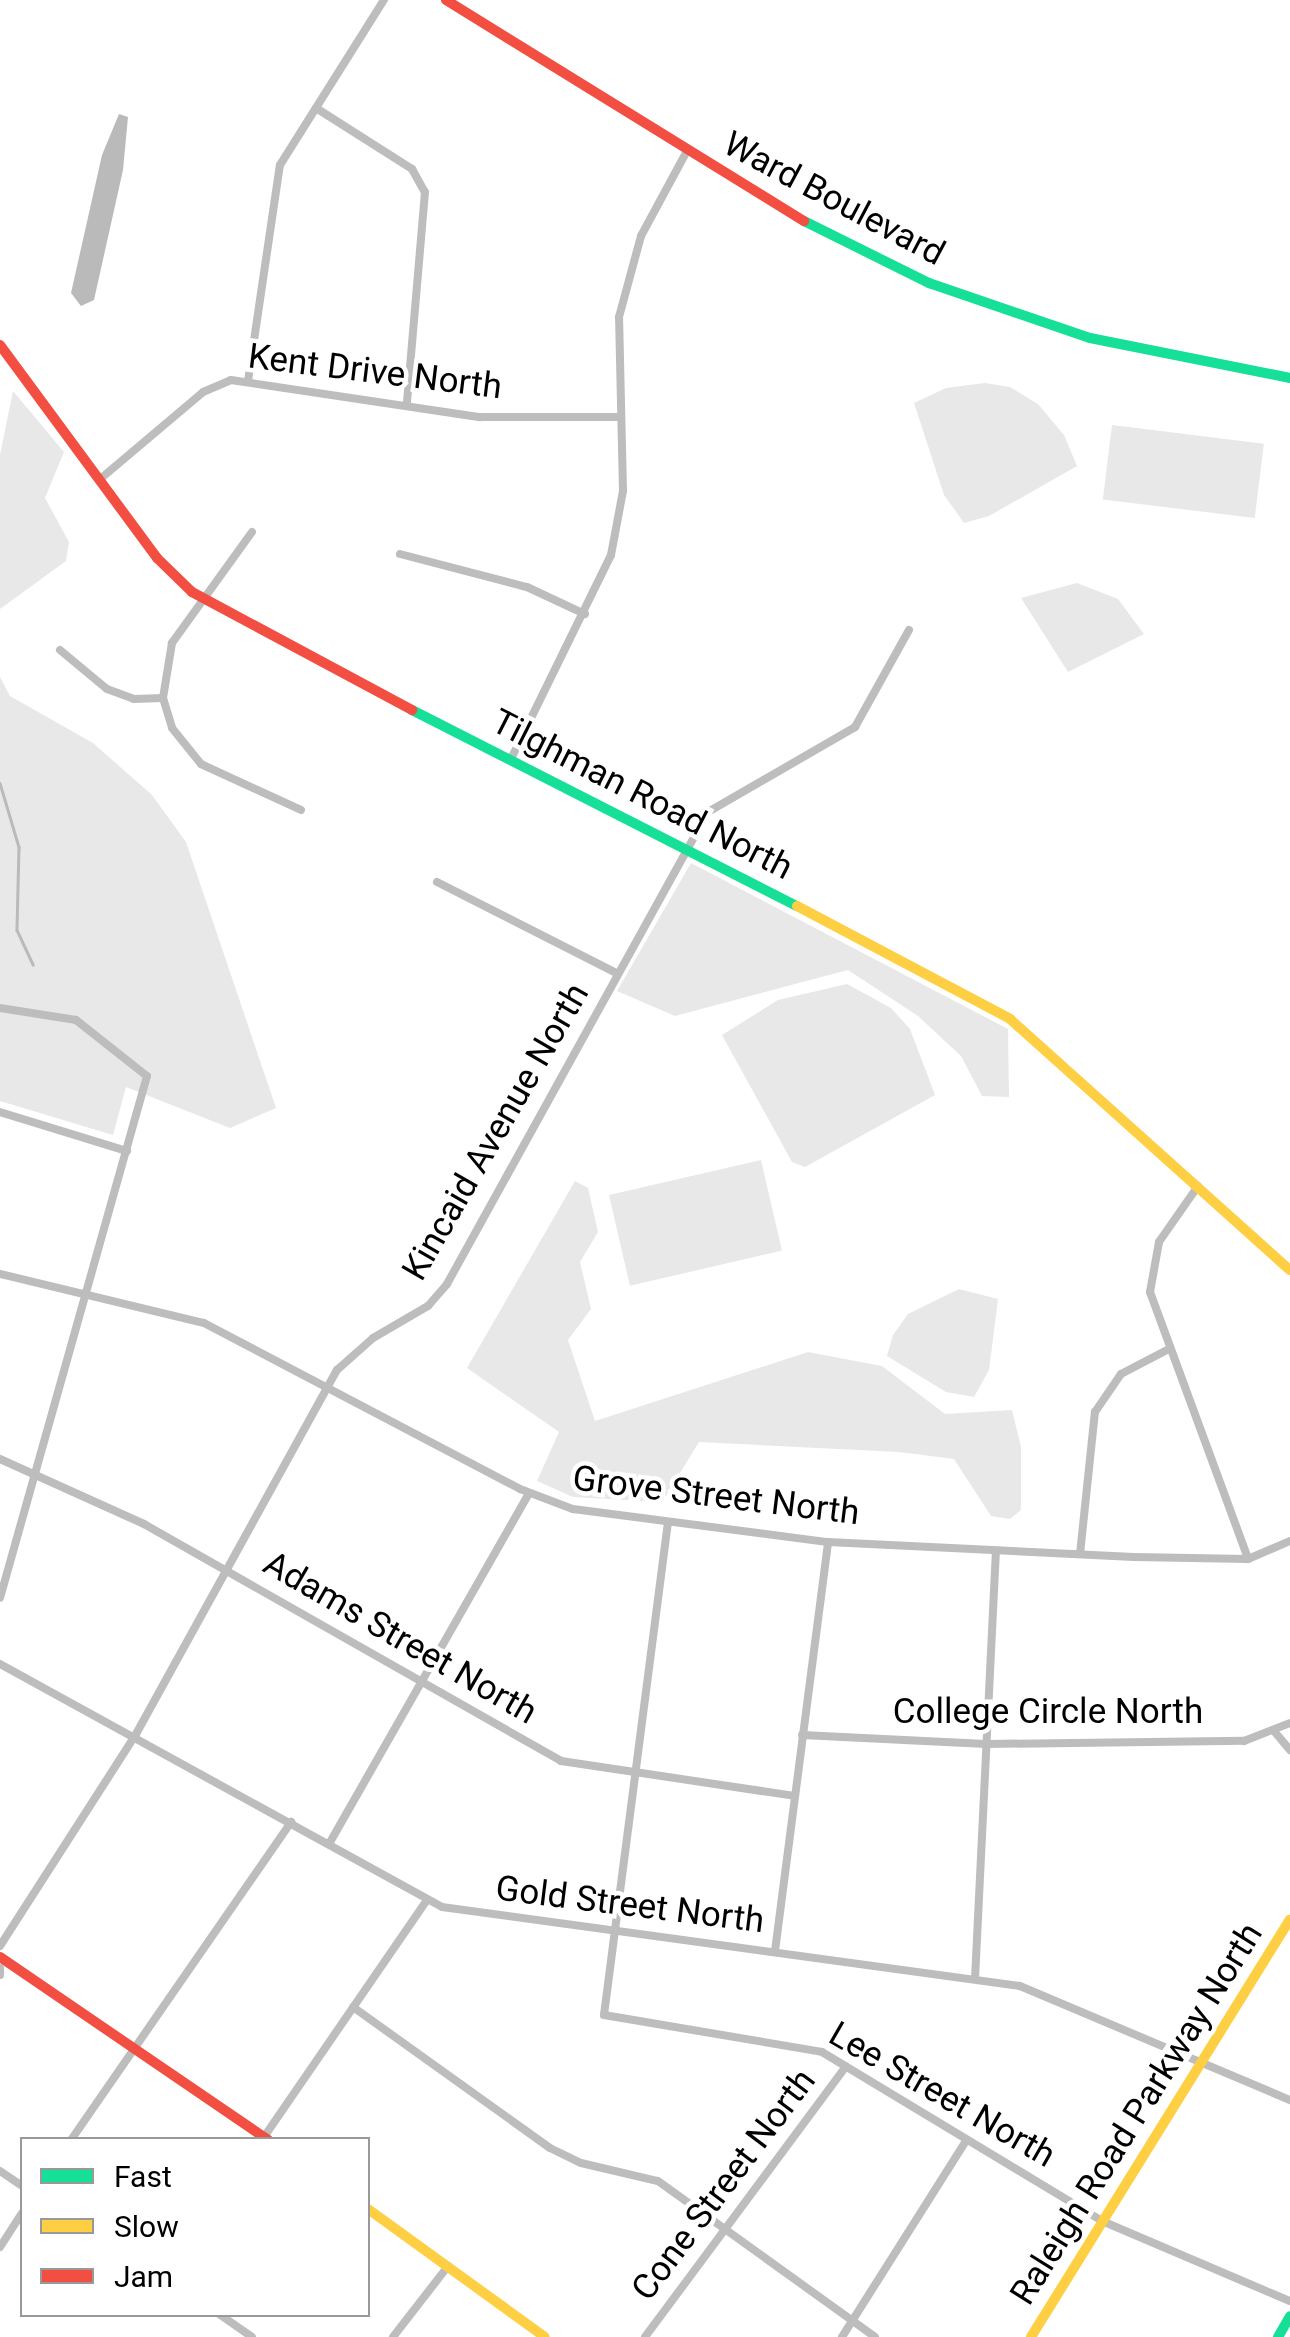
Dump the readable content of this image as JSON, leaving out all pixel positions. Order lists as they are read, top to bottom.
{
  "streets": {
    "street": [
      "Ward Boulevard",
      "Kent Drive North",
      "Tilghman Road North",
      "Kincaid Avenue North",
      "Grove Street North",
      "Adams Street North",
      "College Circle North",
      "Gold Street North",
      "Lee Street North",
      "Raleigh Road Parkway North",
      "Cone Street North"
    ]
  },
  "crossings": [
    ["Kent Drive North", "Tilghman Road North"],
    ["Tilghman Road North", "Kincaid Avenue North"],
    ["Kincaid Avenue North", "Grove Street North"],
    ["Kincaid Avenue North", "Adams Street North"],
    ["Kincaid Avenue North", "Gold Street North"],
    ["Gold Street North", "Lee Street North"],
    ["Gold Street North", "Raleigh Road Parkway North"],
    ["Lee Street North", "Raleigh Road Parkway North"],
    ["Lee Street North", "Cone Street North"]
  ],
  "legend": ["Fast", "Slow", "Jam"]
}
